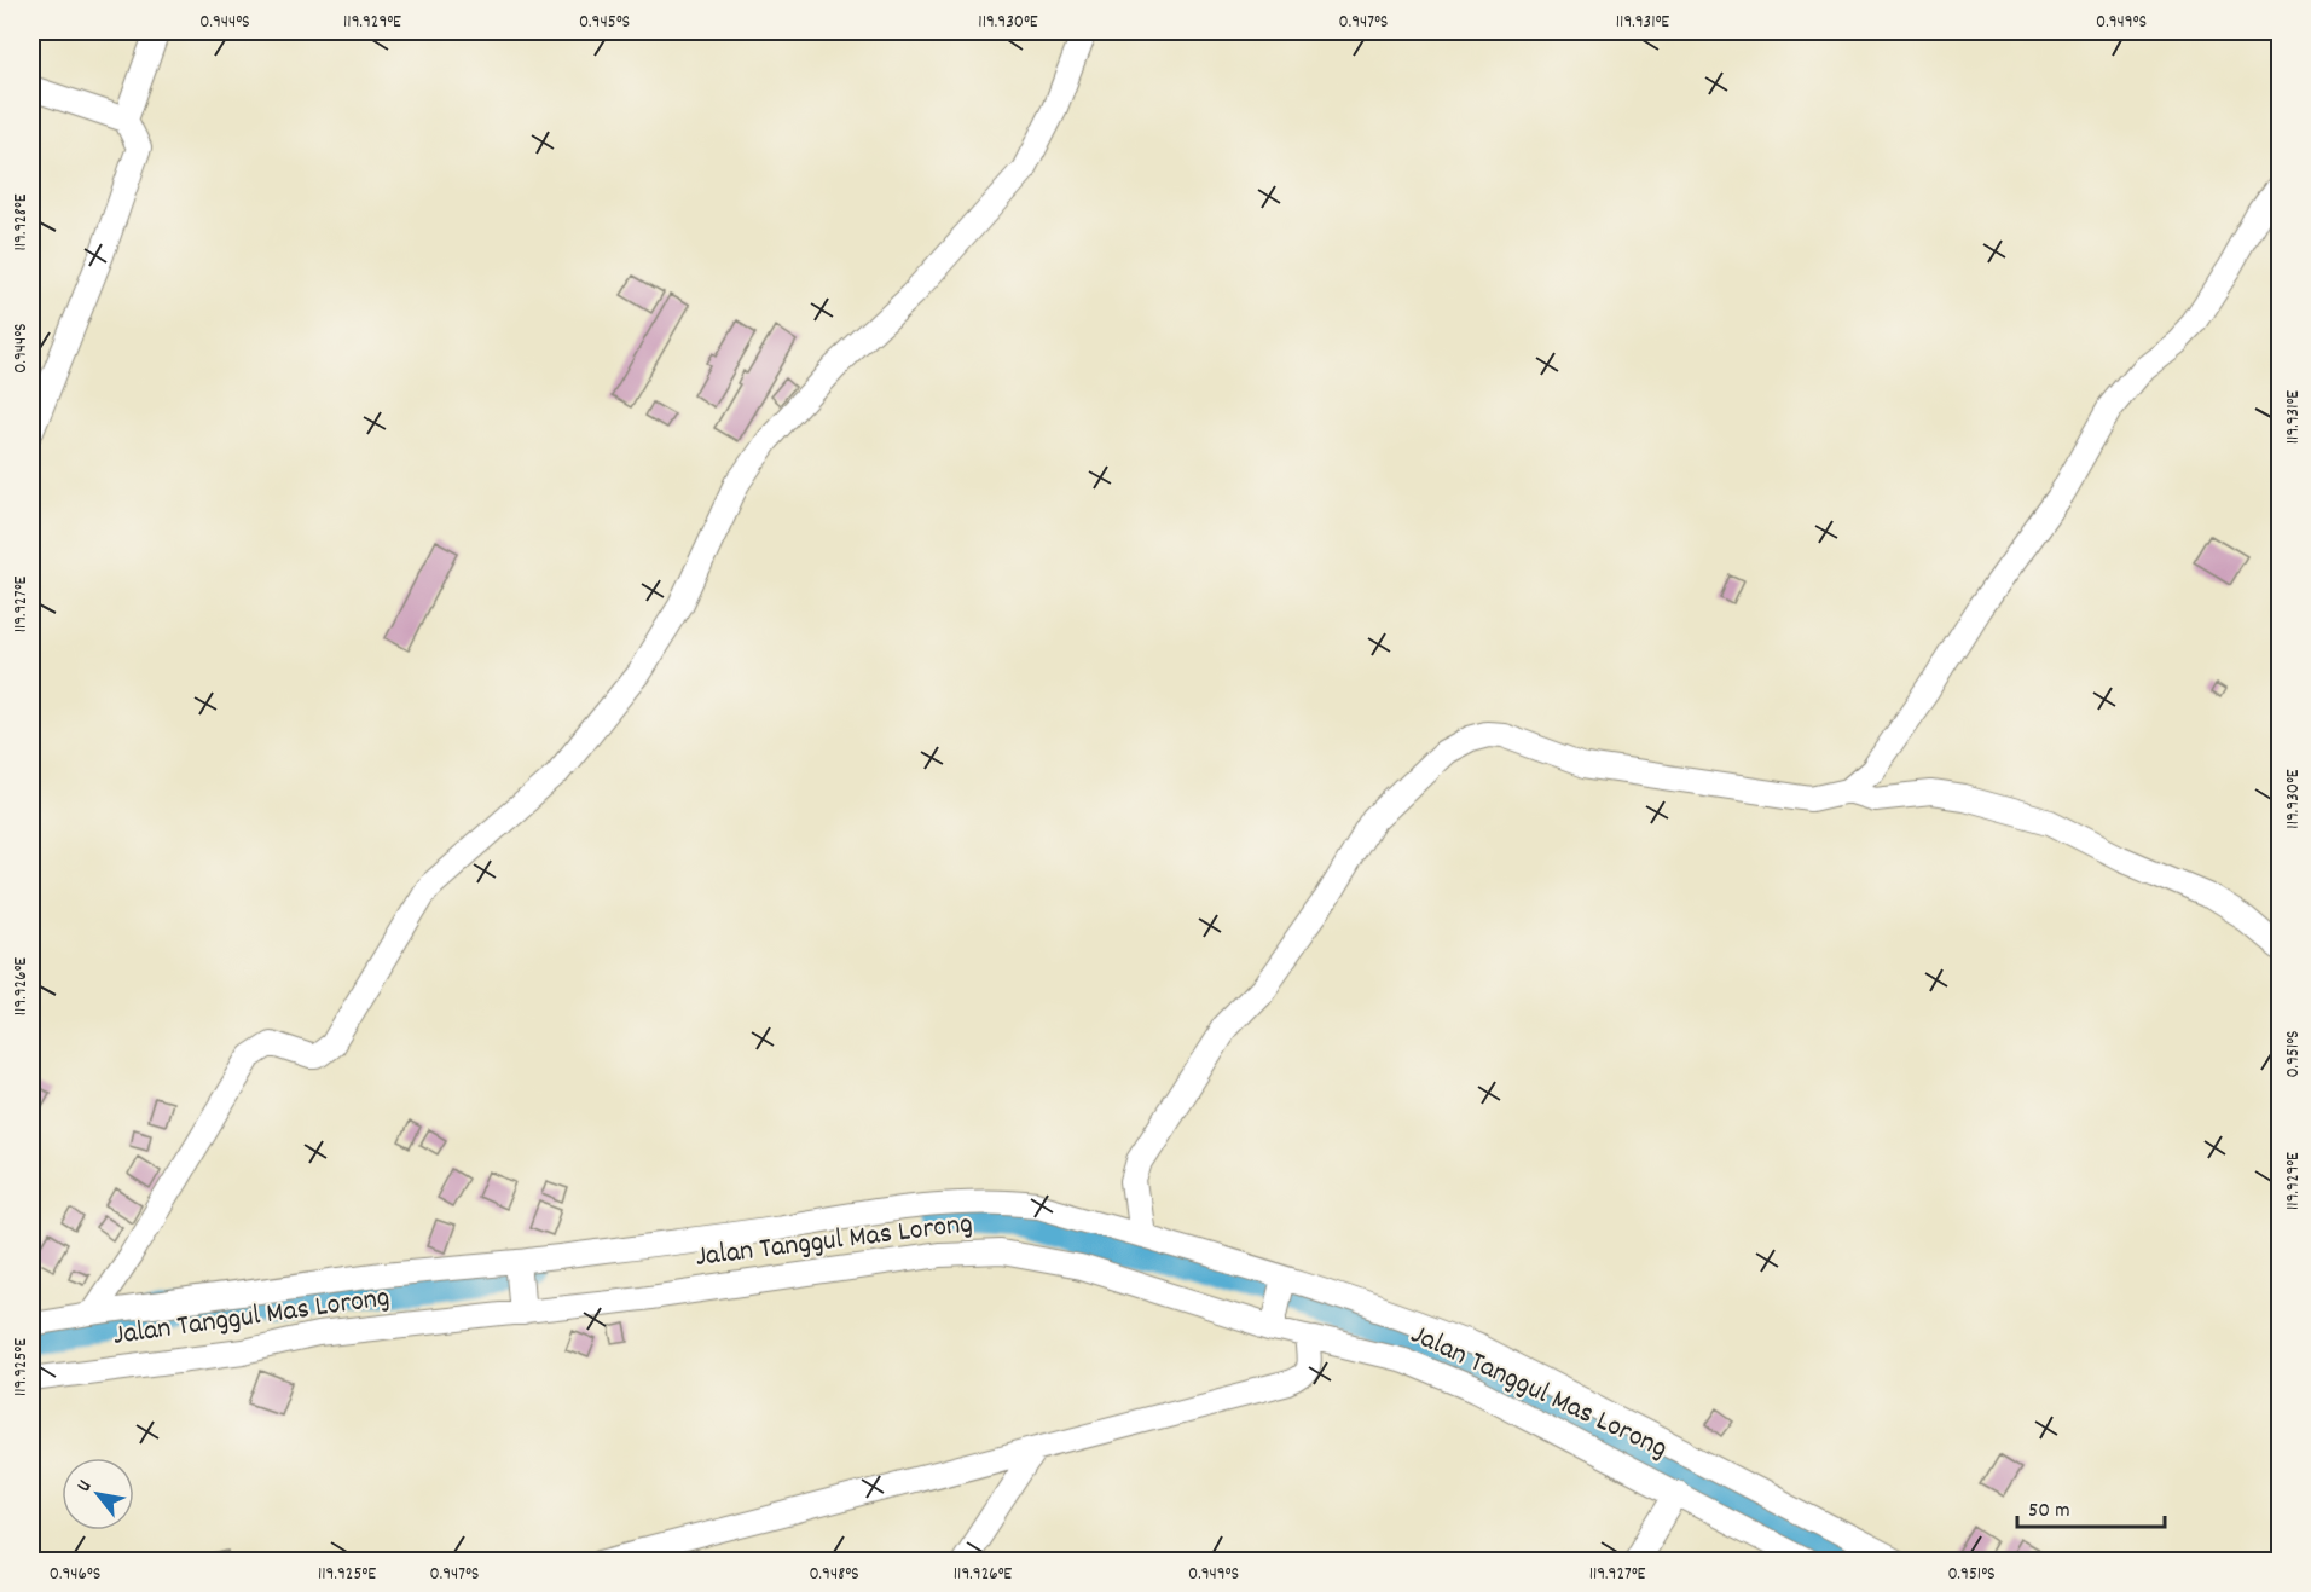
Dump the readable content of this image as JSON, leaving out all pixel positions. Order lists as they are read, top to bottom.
{
  "streets": {
    "street": ["Jalan Tanggul Mas Lorong"]
  },
  "scale_bar": "50 m",
  "north": "top left",
  "coordinates": [
    "0.944°S",
    "119.929°E",
    "0.945°S",
    "119.930°E",
    "0.947°S",
    "119.931°E",
    "0.949°S",
    "119.928°E",
    "119.927°E",
    "119.926°E",
    "0.951°S",
    "119.925°E",
    "0.946°S",
    "0.948°S"
  ]
}
